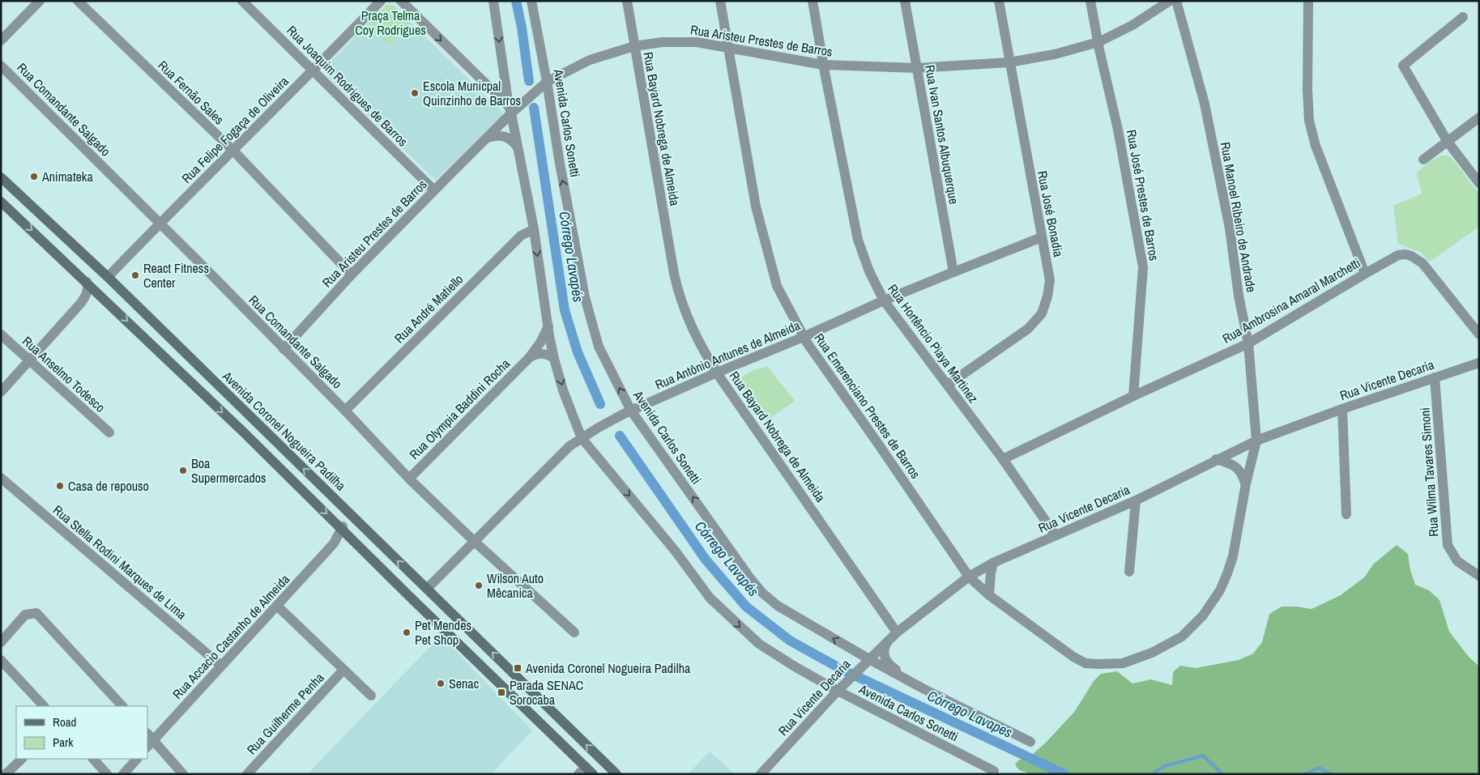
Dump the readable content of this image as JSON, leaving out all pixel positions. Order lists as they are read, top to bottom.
{
  "streets": {
    "main road": ["Avenida Coronel Nogueira Padilha"],
    "street": [
      "Rua Aristeu Prestes de Barros",
      "Rua Joaquim Rodrigues de Barros",
      "Rua Fernão Sales",
      "Rua Comandante Salgado",
      "Avenida Carlos Sonetti",
      "Rua Bayard Nobrega de Almeida",
      "Rua Felipe Fogaça de Oliveira",
      "Rua Ivan Santos Albuquerque",
      "Rua José Prestes de Barros",
      "Rua José Bonadia",
      "Rua Manoel Ribeiro de Andrade",
      "Rua Ambrosina Amaral Marchetti",
      "Rua André Matiello",
      "Rua Hortêncio Piaya Martinez",
      "Rua Antônio Antunes de Almeida",
      "Rua Anselmo Todesco",
      "Rua Vicente Decaria",
      "Rua Emerenciano Prestes de Barros",
      "Rua Olympia Baddini Rocha",
      "Rua Wilma Tavares Simoni",
      "Rua Stella Rodini Marques de Lima",
      "Rua Accacio Castanho de Almeida",
      "Rua Guilherme Penha"
    ]
  },
  "crossings": [
    ["Rua Aristeu Prestes de Barros", "Rua Joaquim Rodrigues de Barros"],
    ["Rua Aristeu Prestes de Barros", "Rua Fernão Sales"],
    ["Rua Aristeu Prestes de Barros", "Rua Comandante Salgado"],
    ["Rua Aristeu Prestes de Barros", "Avenida Carlos Sonetti"],
    ["Rua Aristeu Prestes de Barros", "Rua Bayard Nobrega de Almeida"],
    ["Rua Aristeu Prestes de Barros", "Rua Ivan Santos Albuquerque"],
    ["Rua Aristeu Prestes de Barros", "Rua José Prestes de Barros"],
    ["Rua Aristeu Prestes de Barros", "Rua José Bonadia"],
    ["Rua Aristeu Prestes de Barros", "Rua Hortêncio Piaya Martinez"],
    ["Rua Aristeu Prestes de Barros", "Rua Emerenciano Prestes de Barros"],
    ["Rua Joaquim Rodrigues de Barros", "Rua Felipe Fogaça de Oliveira"],
    ["Rua Fernão Sales", "Rua Felipe Fogaça de Oliveira"],
    ["Rua Comandante Salgado", "Rua Felipe Fogaça de Oliveira"],
    ["Rua Comandante Salgado", "Rua André Matiello"],
    ["Rua Comandante Salgado", "Rua Antônio Antunes de Almeida"],
    ["Rua Comandante Salgado", "Rua Olympia Baddini Rocha"],
    ["Avenida Carlos Sonetti", "Rua André Matiello"],
    ["Avenida Carlos Sonetti", "Rua Antônio Antunes de Almeida"],
    ["Avenida Carlos Sonetti", "Rua Vicente Decaria"],
    ["Avenida Carlos Sonetti", "Rua Olympia Baddini Rocha"],
    ["Rua Bayard Nobrega de Almeida", "Rua Antônio Antunes de Almeida"],
    ["Rua Bayard Nobrega de Almeida", "Rua Vicente Decaria"],
    ["Rua Felipe Fogaça de Oliveira", "Avenida Coronel Nogueira Padilha"],
    ["Rua Ivan Santos Albuquerque", "Rua Antônio Antunes de Almeida"],
    ["Rua José Prestes de Barros", "Rua Ambrosina Amaral Marchetti"],
    ["Rua José Bonadia", "Rua Hortêncio Piaya Martinez"],
    ["Rua José Bonadia", "Rua Antônio Antunes de Almeida"],
    ["Rua Manoel Ribeiro de Andrade", "Rua Ambrosina Amaral Marchetti"],
    ["Rua Manoel Ribeiro de Andrade", "Rua Vicente Decaria"],
    ["Rua Manoel Ribeiro de Andrade", "Rua Emerenciano Prestes de Barros"],
    ["Rua Ambrosina Amaral Marchetti", "Rua Hortêncio Piaya Martinez"],
    ["Rua Hortêncio Piaya Martinez", "Rua Antônio Antunes de Almeida"],
    ["Rua Hortêncio Piaya Martinez", "Rua Vicente Decaria"],
    ["Rua Antônio Antunes de Almeida", "Rua Emerenciano Prestes de Barros"],
    ["Rua Antônio Antunes de Almeida", "Avenida Coronel Nogueira Padilha"],
    ["Rua Vicente Decaria", "Rua Emerenciano Prestes de Barros"],
    ["Rua Vicente Decaria", "Rua Wilma Tavares Simoni"],
    ["Rua Stella Rodini Marques de Lima", "Rua Accacio Castanho de Almeida"]
  ],
  "water": ["Córrego Lavapés", "Córrego Lavapes"],
  "parks": ["Praça Telma Coy Rodrigues"],
  "places": {
    "other": [
      "Escola Municpal Quinzinho de Barros",
      "Animateka",
      "React Fitness Center",
      "Boa Supermercados",
      "Casa de repouso",
      "Wilson Auto Mêcanica",
      "Pet Mendes Pet Shop",
      "Senac"
    ],
    "transit": ["Avenida Coronel Nogueira Padilha", "Parada SENAC Sorocaba"]
  },
  "legend": ["Road", "Park"]
}
